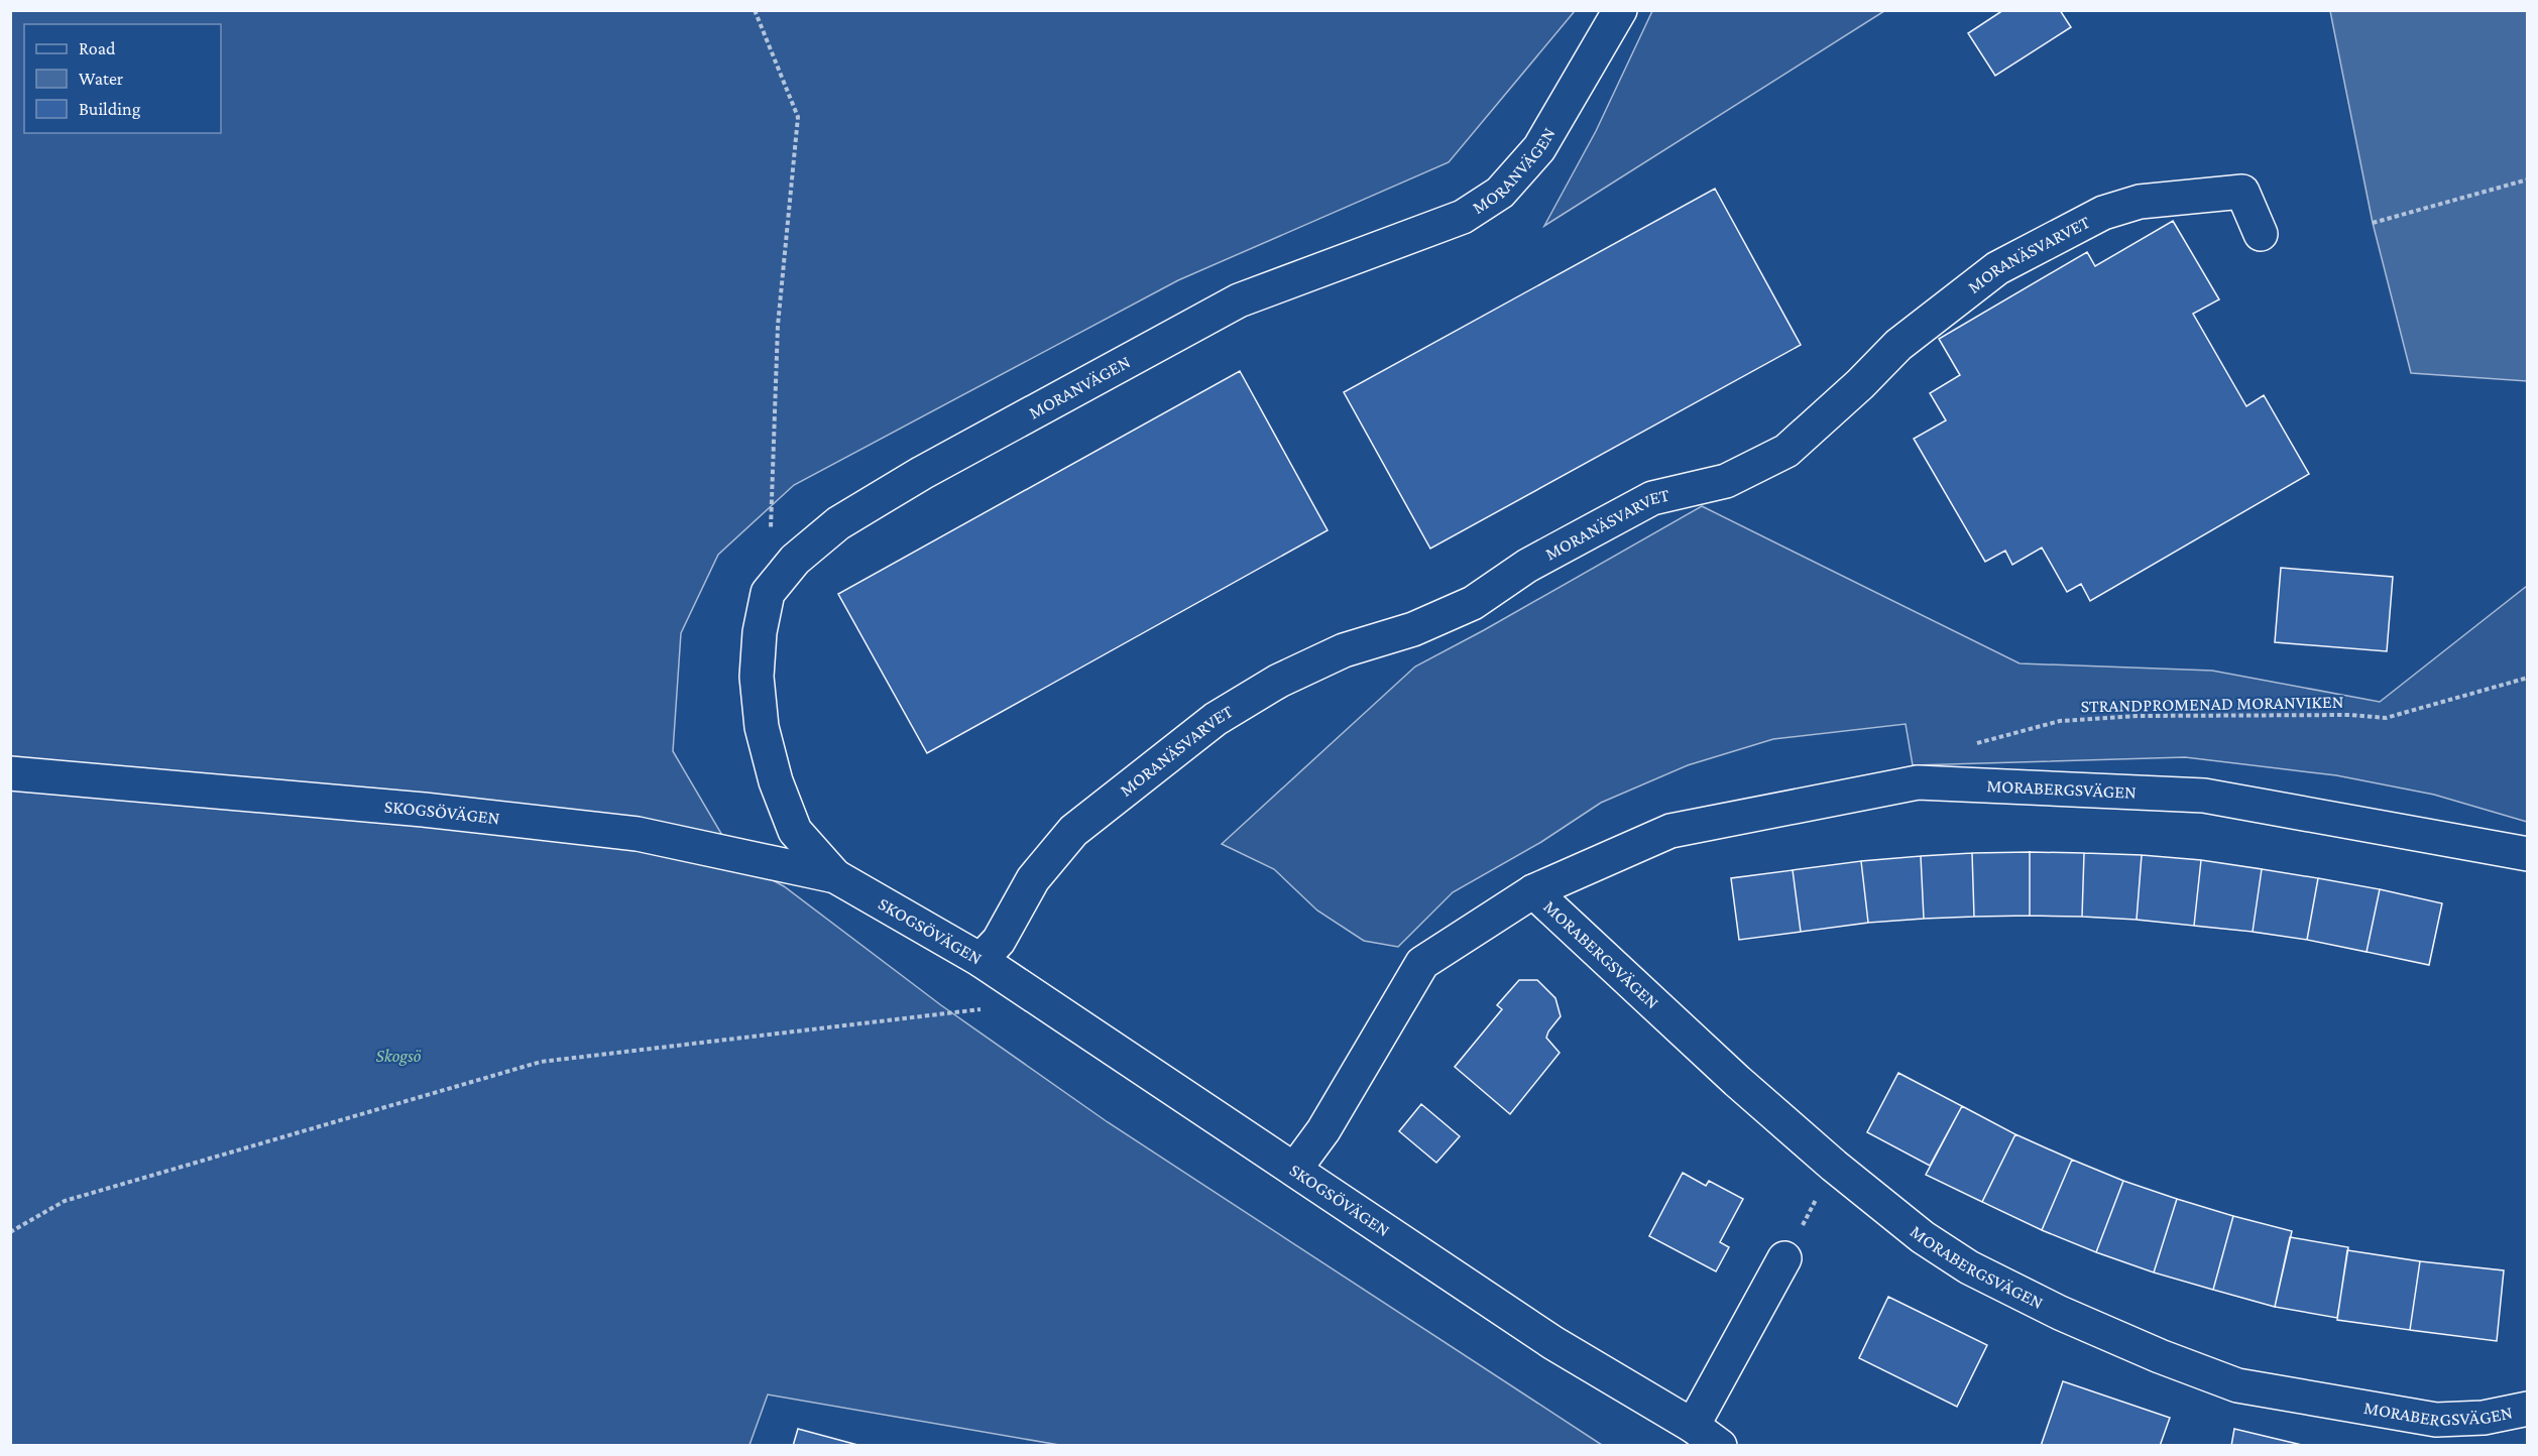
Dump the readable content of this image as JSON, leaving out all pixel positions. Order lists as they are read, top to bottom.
{
  "streets": {
    "street": [
      "MORANVÄGEN",
      "MORANÄSVARVET",
      "MORABERGSVÄGEN",
      "SKOGSÖVÄGEN"
    ],
    "path": ["STRANDPROMENAD MORANVIKEN"]
  },
  "crossings": [
    ["MORANVÄGEN", "SKOGSÖVÄGEN"],
    ["MORANÄSVARVET", "SKOGSÖVÄGEN"],
    ["MORABERGSVÄGEN", "SKOGSÖVÄGEN"]
  ],
  "parks": ["Skogsö"],
  "legend": ["Road", "Water", "Building"]
}
